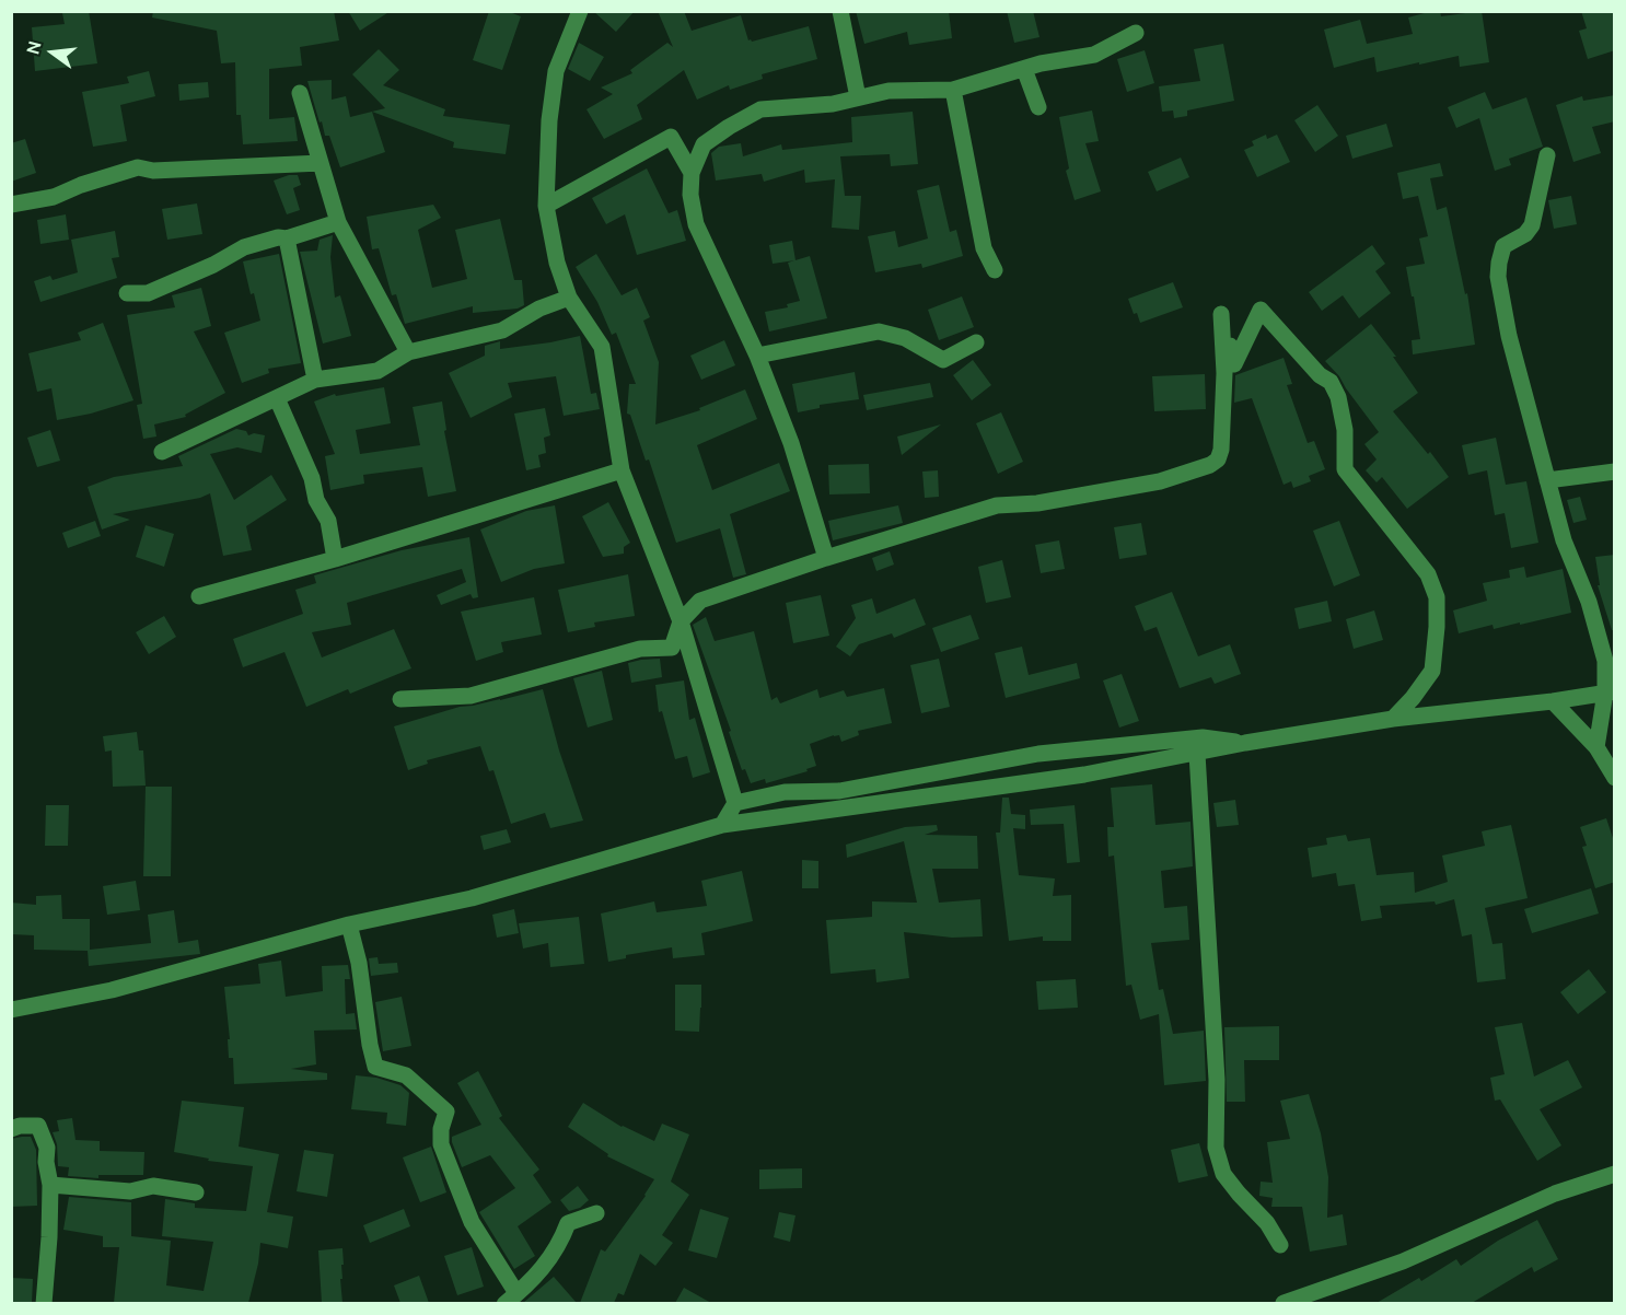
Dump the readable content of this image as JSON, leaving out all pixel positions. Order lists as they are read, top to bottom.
{
  "north": "left"
}
